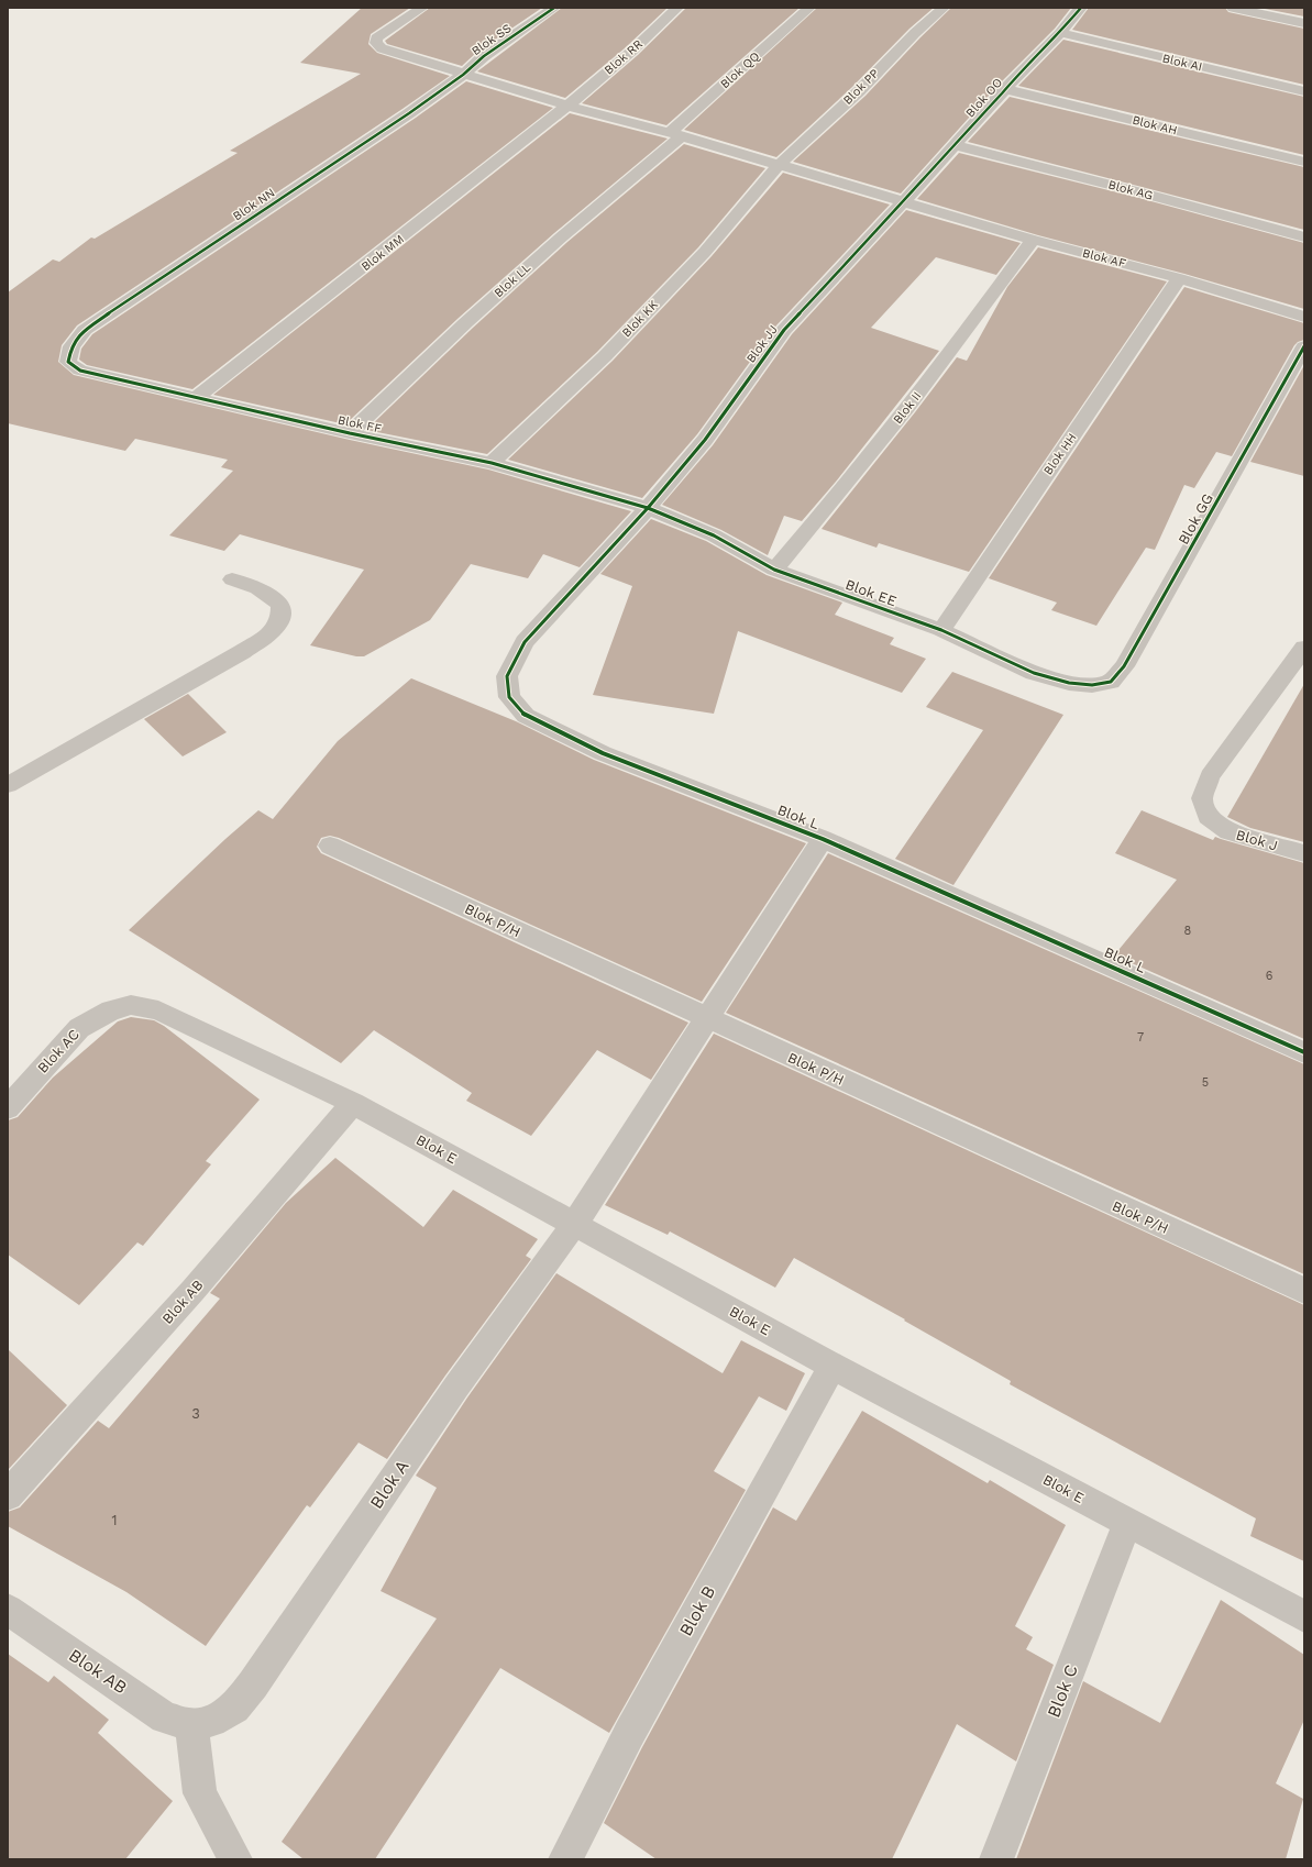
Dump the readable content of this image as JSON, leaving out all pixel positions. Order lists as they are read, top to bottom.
{
  "streets": {
    "street": [
      "Blok SS",
      "Blok RR",
      "Blok AI",
      "Blok QQ",
      "Blok PP",
      "Blok OO",
      "Blok AH",
      "Blok AG",
      "Blok NN",
      "Blok MM",
      "Blok AF",
      "Blok LL",
      "Blok KK",
      "Blok JJ",
      "Blok II",
      "Blok FF",
      "Blok HH",
      "Blok GG",
      "Blok EE",
      "Blok L",
      "Blok J",
      "Blok P/H",
      "Blok AC",
      "Blok E",
      "Blok AB",
      "Blok A",
      "Blok B",
      "Blok C"
    ]
  },
  "crossings": [
    ["Blok SS", "Blok NN"],
    ["Blok SS", "Blok AF"],
    ["Blok RR", "Blok MM"],
    ["Blok RR", "Blok AF"],
    ["Blok AI", "Blok OO"],
    ["Blok QQ", "Blok AF"],
    ["Blok QQ", "Blok LL"],
    ["Blok PP", "Blok AF"],
    ["Blok PP", "Blok KK"],
    ["Blok OO", "Blok AH"],
    ["Blok OO", "Blok AG"],
    ["Blok OO", "Blok AF"],
    ["Blok OO", "Blok JJ"],
    ["Blok NN", "Blok AF"],
    ["Blok NN", "Blok FF"],
    ["Blok MM", "Blok AF"],
    ["Blok MM", "Blok FF"],
    ["Blok AF", "Blok LL"],
    ["Blok AF", "Blok KK"],
    ["Blok AF", "Blok JJ"],
    ["Blok AF", "Blok II"],
    ["Blok AF", "Blok HH"],
    ["Blok LL", "Blok FF"],
    ["Blok KK", "Blok FF"],
    ["Blok JJ", "Blok FF"],
    ["Blok JJ", "Blok EE"],
    ["Blok JJ", "Blok L"],
    ["Blok II", "Blok EE"],
    ["Blok FF", "Blok EE"],
    ["Blok FF", "Blok L"],
    ["Blok HH", "Blok EE"],
    ["Blok GG", "Blok EE"],
    ["Blok EE", "Blok L"],
    ["Blok L", "Blok A"],
    ["Blok P/H", "Blok A"],
    ["Blok AC", "Blok E"],
    ["Blok E", "Blok AB"],
    ["Blok E", "Blok A"],
    ["Blok E", "Blok B"],
    ["Blok E", "Blok C"],
    ["Blok AB", "Blok A"]
  ],
  "house_numbers": [
    "8",
    "6",
    "7",
    "5",
    "3",
    "1"
  ]
}
